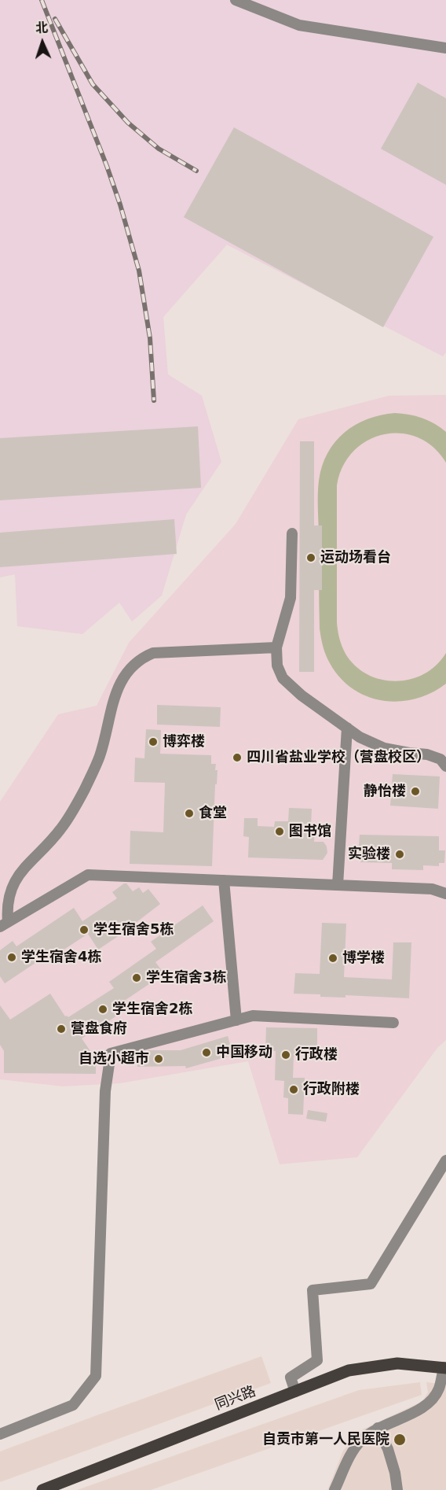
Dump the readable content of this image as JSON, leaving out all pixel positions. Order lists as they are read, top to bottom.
{
  "streets": {
    "main road": ["同兴路"]
  },
  "places": [
    "运动场看台",
    "博弈楼",
    "四川省盐业学校（营盘校区）",
    "静怡楼",
    "食堂",
    "图书馆",
    "实验楼",
    "学生宿舍5栋",
    "学生宿舍4栋",
    "博学楼",
    "学生宿舍3栋",
    "学生宿舍2栋",
    "营盘食府",
    "中国移动",
    "行政楼",
    "自选小超市",
    "行政附楼",
    "自贡市第一人民医院"
  ],
  "north": "top"
}
